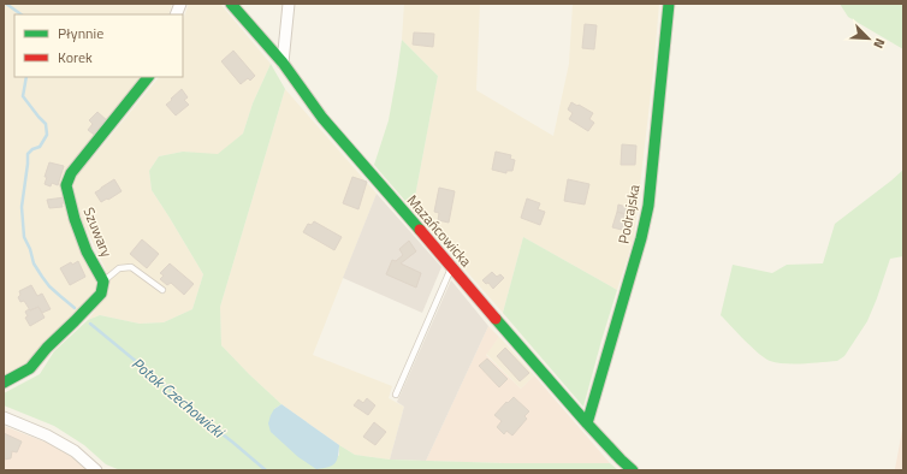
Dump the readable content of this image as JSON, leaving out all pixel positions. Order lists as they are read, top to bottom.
{
  "streets": {
    "street": ["Podrajska", "Mazańcowicka", "Szuwary"]
  },
  "crossings": [
    ["Podrajska", "Mazańcowicka"]
  ],
  "water": ["Potok Czechowicki"],
  "legend": ["Płynnie", "Korek"],
  "north": "bottom right"
}
